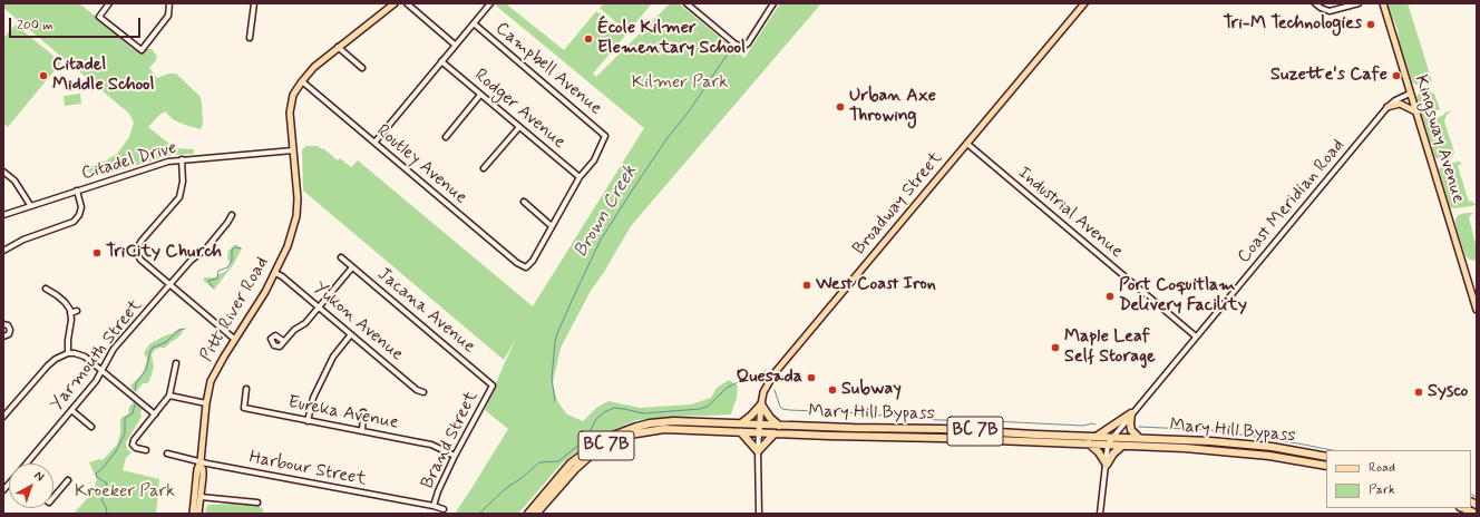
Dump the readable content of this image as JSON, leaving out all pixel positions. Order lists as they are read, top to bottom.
{
  "streets": {
    "highway": ["Mary Hill Bypass", "BC 7B"],
    "main road": ["Kingsway Avenue", "Broadway Street", "Pitt River Road"],
    "street": [
      "Campbell Avenue",
      "Rodger Avenue",
      "Citadel Drive",
      "Routley Avenue",
      "Coast Meridian Road",
      "Industrial Avenue",
      "Jacana Avenue",
      "Yukon Avenue",
      "Yarmouth Street",
      "Eureka Avenue",
      "Brand Street",
      "Harbour Street"
    ]
  },
  "crossings": [
    ["Campbell Avenue", "Rodger Avenue"],
    ["Kingsway Avenue", "Coast Meridian Road"],
    ["Citadel Drive", "Pitt River Road"],
    ["Routley Avenue", "Pitt River Road"],
    ["Coast Meridian Road", "Industrial Avenue"],
    ["Coast Meridian Road", "Mary Hill Bypass"],
    ["Broadway Street", "Industrial Avenue"],
    ["Broadway Street", "Mary Hill Bypass"],
    ["Pitt River Road", "Yukon Avenue"],
    ["Pitt River Road", "Harbour Street"],
    ["Jacana Avenue", "Brand Street"],
    ["Eureka Avenue", "Brand Street"],
    ["Brand Street", "Harbour Street"]
  ],
  "water": ["Brown Creek"],
  "parks": ["Kilmer Park", "Kroeker Park"],
  "places": [
    "Tri-M Technologies",
    "École Kilmer Elementary School",
    "Citadel Middle School",
    "Suzette's Cafe",
    "Urban Axe Throwing",
    "TriCity Church",
    "West Coast Iron",
    "Port Coquitlam Delivery Facility",
    "Maple Leaf Self Storage",
    "Quesada",
    "Subway",
    "Sysco"
  ],
  "legend": ["Road", "Park"],
  "scale_bar": "200 m",
  "north": "top right"
}
